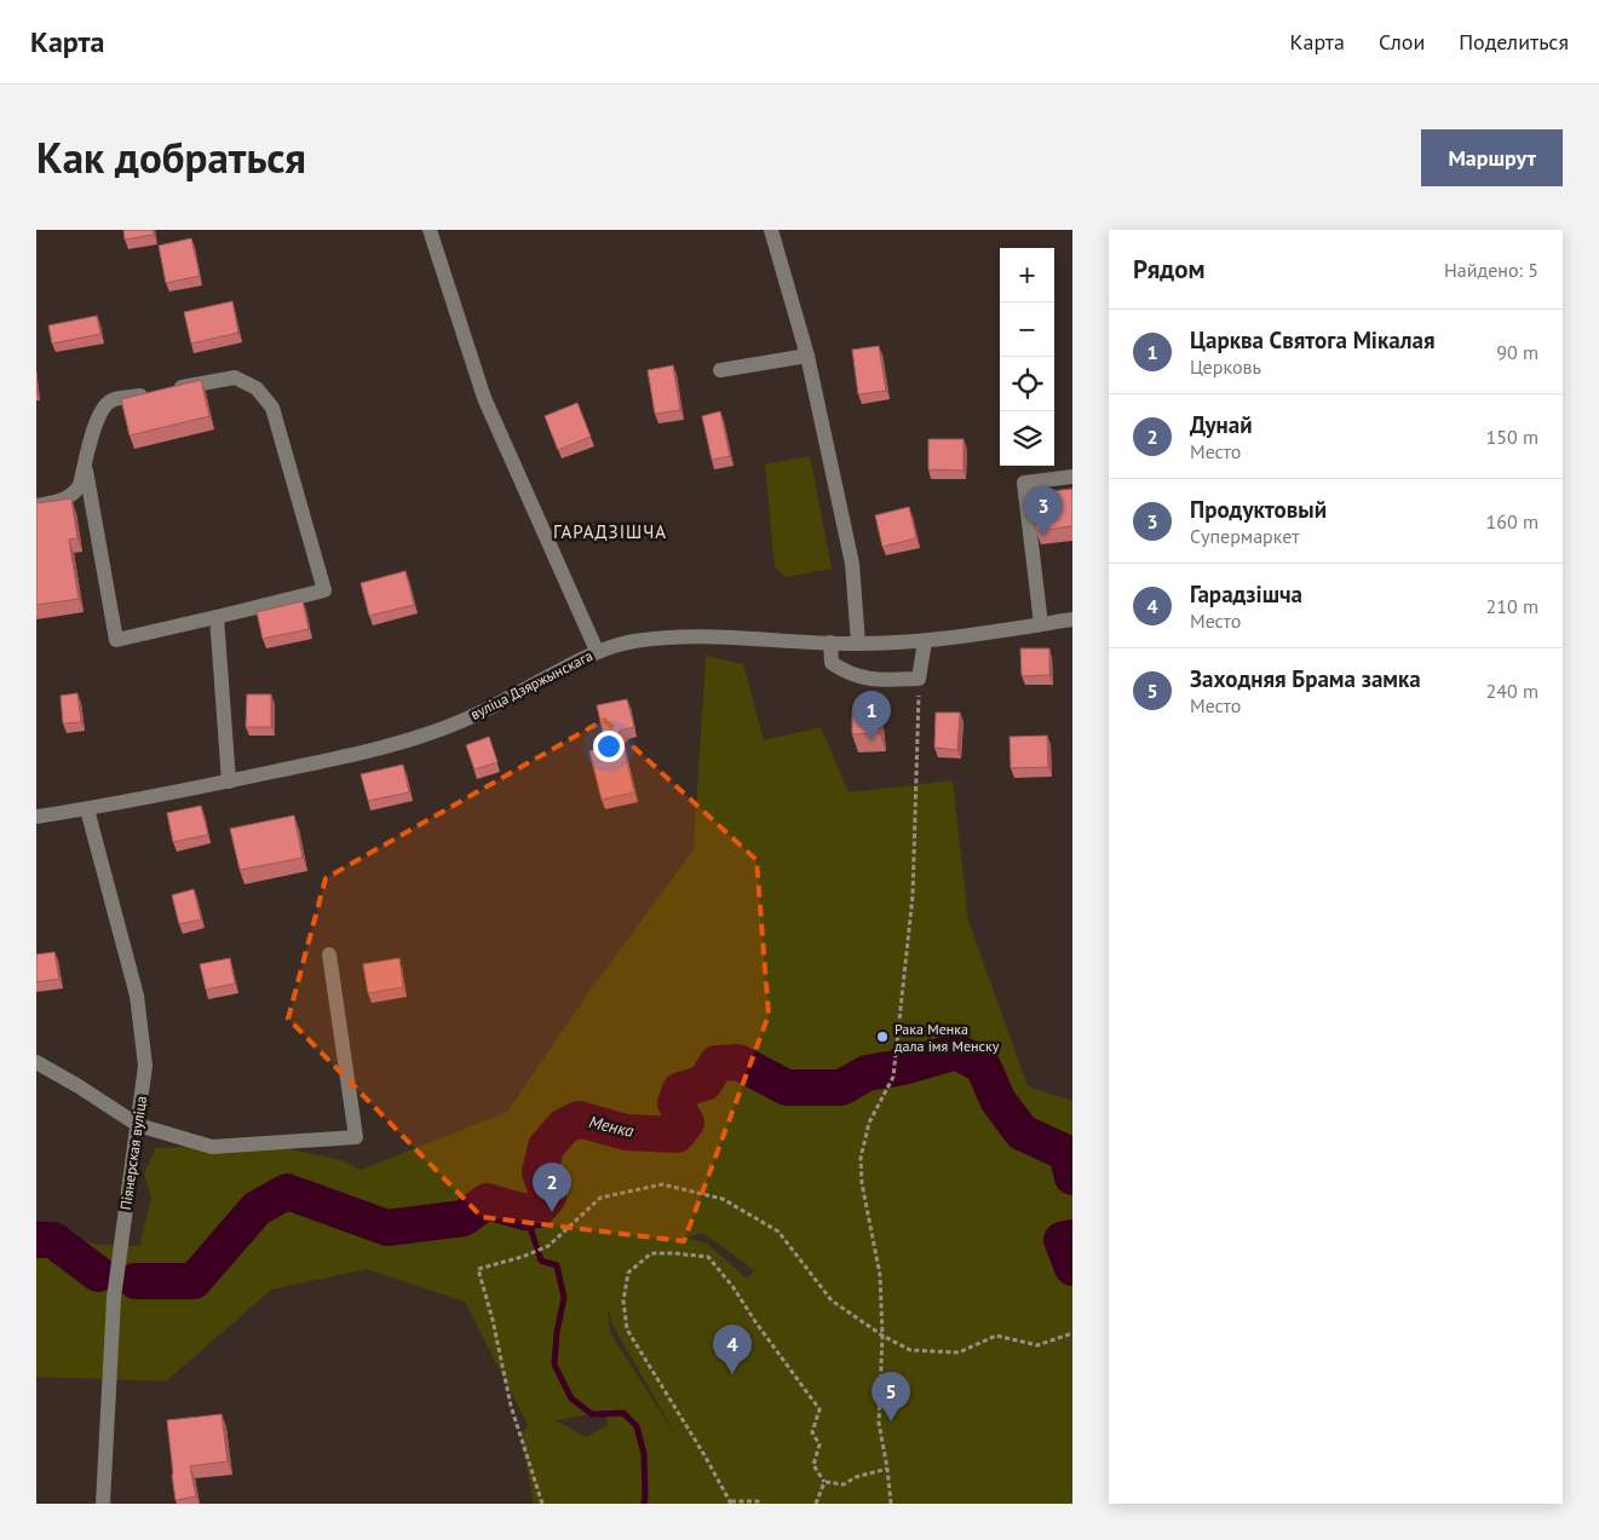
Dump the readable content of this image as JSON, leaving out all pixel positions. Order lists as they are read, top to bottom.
{
  "streets": {
    "street": ["вуліца Дзяржынскага", "Піянерская вуліца"]
  },
  "crossings": [
    ["вуліца Дзяржынскага", "Піянерская вуліца"]
  ],
  "districts": ["ГАРАДЗІШЧА"],
  "water": ["Менка"],
  "places": ["Рака Менка дала імя Менску"],
  "page": {
    "header": "Карта",
    "nav": ["Карта", "Слои", "Поделиться"],
    "title": "Как добраться",
    "buttons": "Маршрут",
    "heading": ["Рядом", "Найдено: 5"],
    "map_buttons": ["+", "−"],
    "list": [
      {
        "mark": "1",
        "name": "Царква Святога Мікалая",
        "note": "Церковь",
        "value": "90 m"
      },
      {
        "mark": "2",
        "name": "Дунай",
        "note": "Место",
        "value": "150 m"
      },
      {
        "mark": "3",
        "name": "Продуктовый",
        "note": "Супермаркет",
        "value": "160 m"
      },
      {
        "mark": "4",
        "name": "Гарадзішча",
        "note": "Место",
        "value": "210 m"
      },
      {
        "mark": "5",
        "name": "Заходняя Брама замка",
        "note": "Место",
        "value": "240 m"
      }
    ],
    "pins": [
      "3",
      "1",
      "2",
      "4",
      "5"
    ]
  }
}
